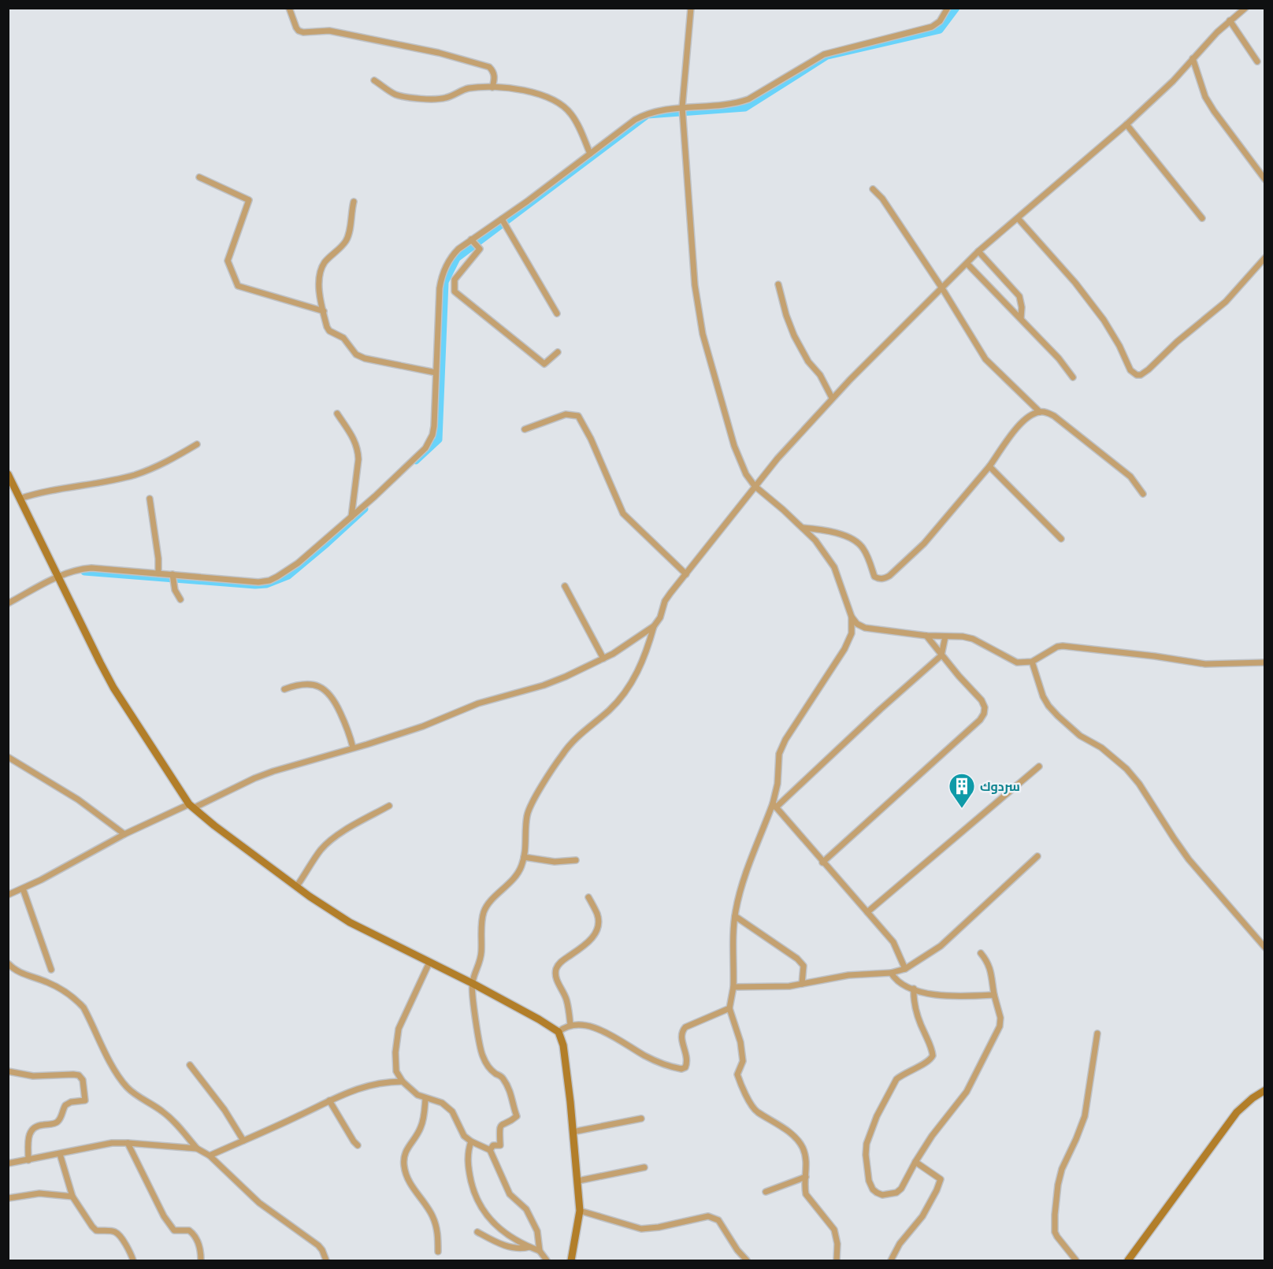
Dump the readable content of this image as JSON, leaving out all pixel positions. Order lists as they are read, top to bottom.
{
  "places": {
    "building": ["سردوك"]
  }
}
